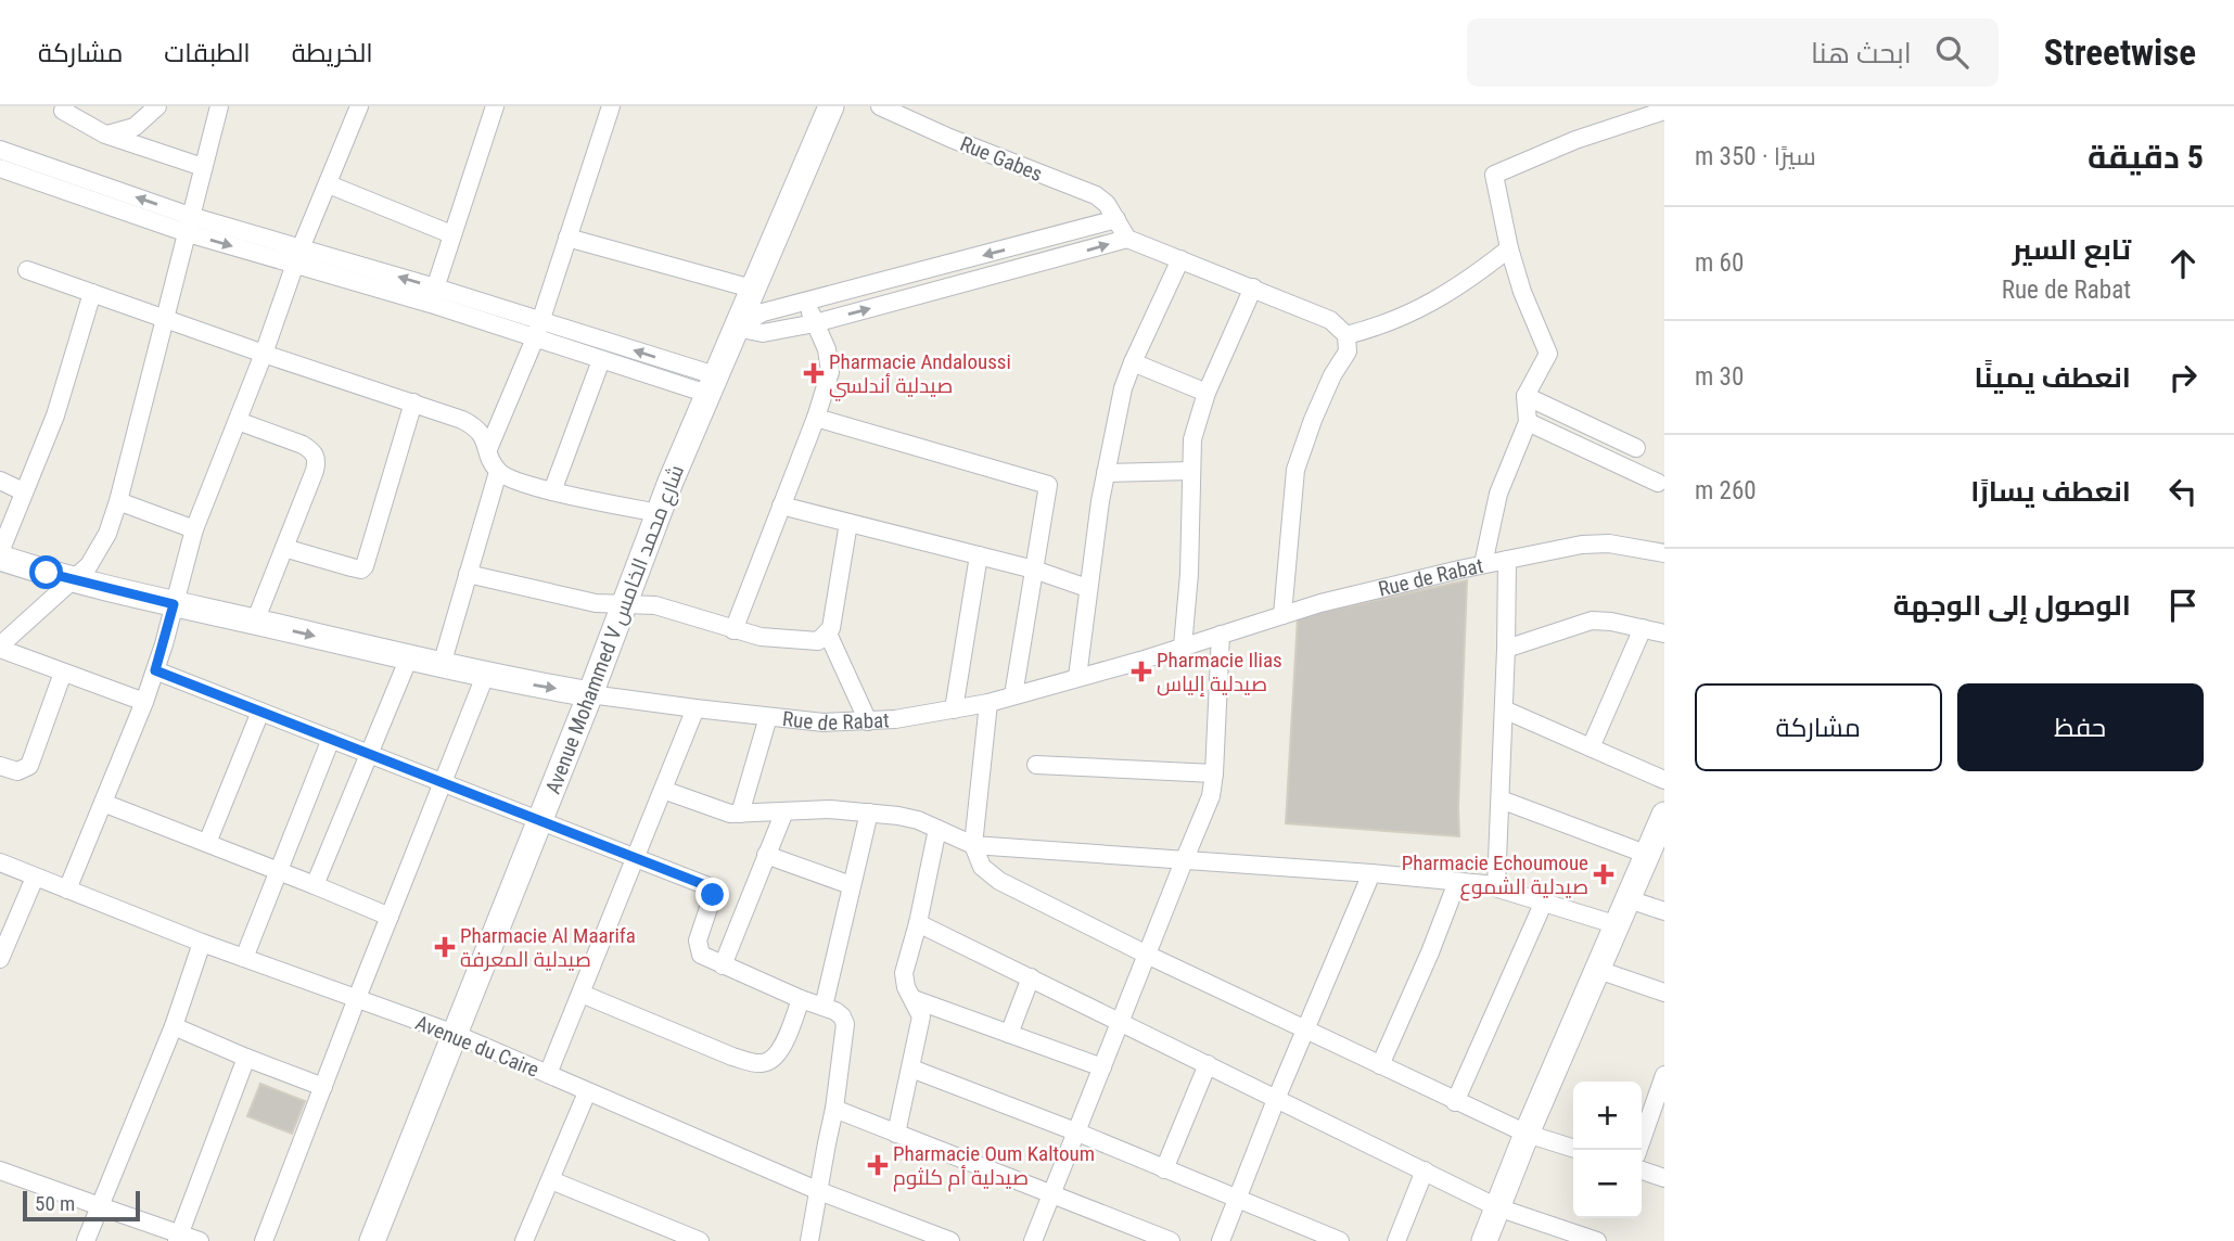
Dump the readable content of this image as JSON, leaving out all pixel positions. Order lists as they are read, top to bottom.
{
  "streets": {
    "main road": ["Rue de Rabat", "Avenue Mohammed V شارع محمد الخامس"],
    "street": ["Rue Gabes", "Avenue du Caire"]
  },
  "crossings": [
    ["Rue de Rabat", "Avenue Mohammed V شارع محمد الخامس"],
    ["Avenue Mohammed V شارع محمد الخامس", "Avenue du Caire"]
  ],
  "places": {
    "health": [
      "Pharmacie Andaloussi صيدلية أندلسي",
      "Pharmacie Ilias صيدلية إلياس",
      "Pharmacie Echoumoue صيدلية الشموع",
      "Pharmacie Al Maarifa صيدلية المعرفة",
      "Pharmacie Oum Kaltoum صيدلية أم كلثوم"
    ]
  },
  "scale_bar": "50 m",
  "page": {
    "header": "Streetwise",
    "search": "ابحث هنا",
    "nav": ["الخريطة", "الطبقات", "مشاركة"],
    "heading": ["5 دقيقة", "سيرًا · 350 m"],
    "list": [
      ["تابع السير", "Rue de Rabat", "60 m"],
      ["انعطف يمينًا", "30 m"],
      ["انعطف يسارًا", "260 m"],
      "الوصول إلى الوجهة"
    ],
    "buttons": ["حفظ", "مشاركة"],
    "map_buttons": ["+", "−"],
    "scale": "50 m"
  }
}
